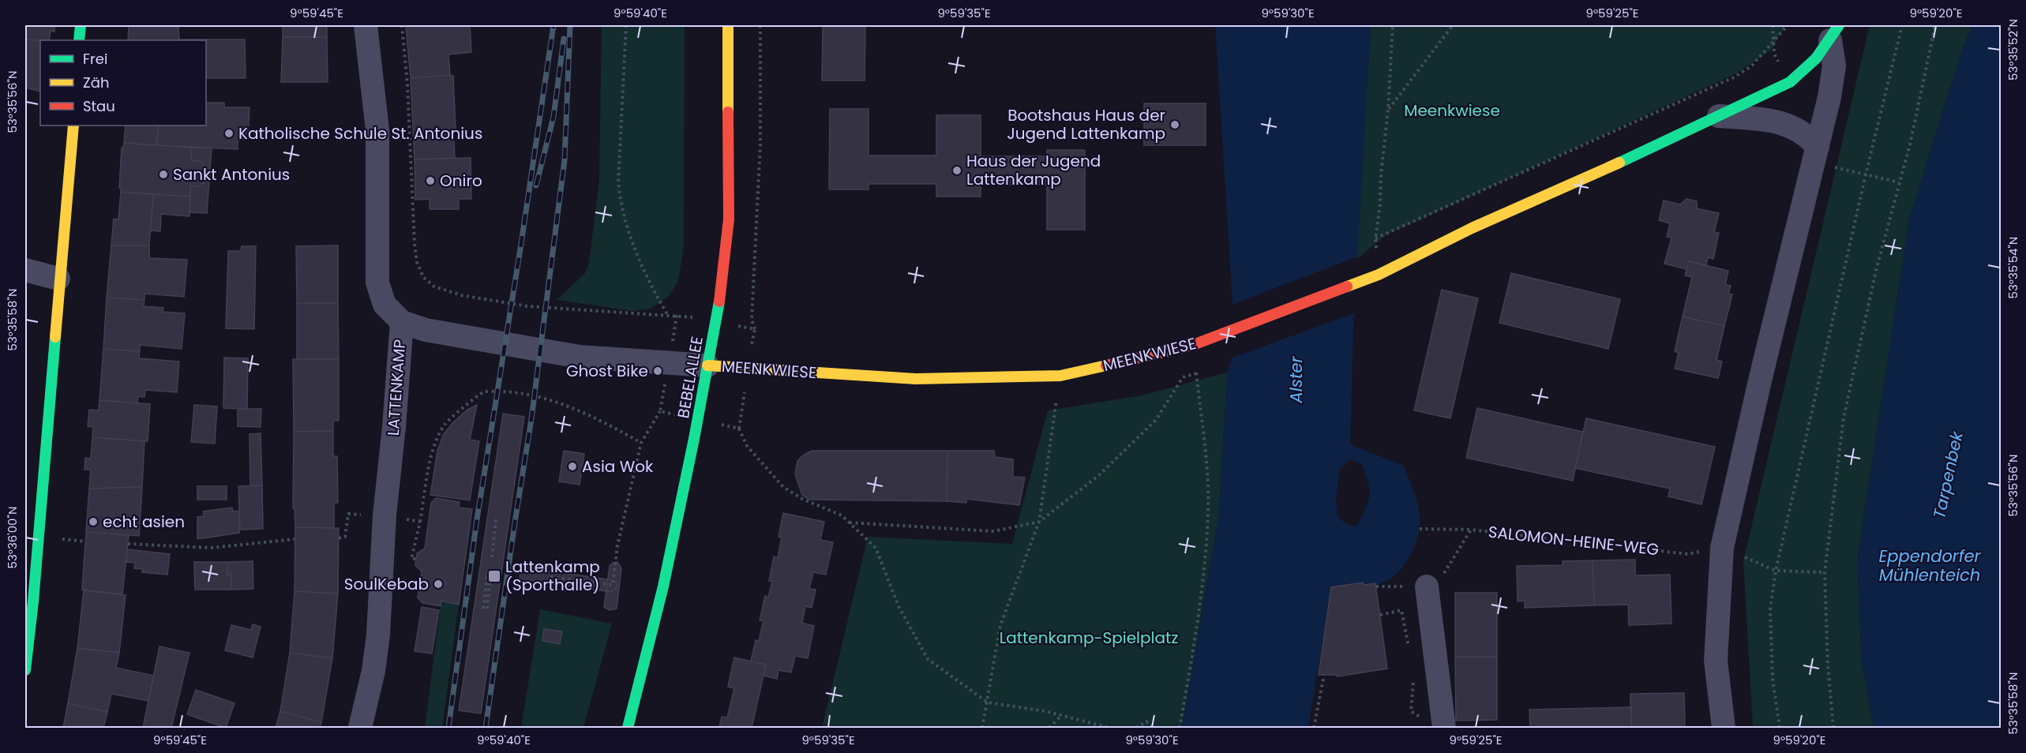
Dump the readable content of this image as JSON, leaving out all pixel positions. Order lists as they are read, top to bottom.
{
  "streets": {
    "street": ["MEENKWIESE", "BEBELALLEE", "LATTENKAMP"],
    "path": ["SALOMON-HEINE-WEG"]
  },
  "crossings": [
    ["MEENKWIESE", "BEBELALLEE"],
    ["MEENKWIESE", "LATTENKAMP"]
  ],
  "water": ["Alster", "Tarpenbek", "Eppendorfer Mühlenteich"],
  "parks": ["Meenkwiese", "Lattenkamp-Spielplatz"],
  "places": {
    "other": [
      "Bootshaus Haus der Jugend Lattenkamp",
      "Katholische Schule St. Antonius",
      "Haus der Jugend Lattenkamp",
      "Sankt Antonius",
      "Oniro",
      "Ghost Bike",
      "Asia Wok",
      "echt asien",
      "SoulKebab"
    ],
    "transit": ["Lattenkamp (Sporthalle)"]
  },
  "legend": ["Frei", "Zäh", "Stau"],
  "coordinates": [
    "9°59'45\"E",
    "9°59'40\"E",
    "9°59'35\"E",
    "9°59'30\"E",
    "9°59'25\"E",
    "9°59'20\"E",
    "53°35'52\"N",
    "53°35'56\"N",
    "53°35'54\"N",
    "53°35'58\"N",
    "53°36'00\"N"
  ]
}
